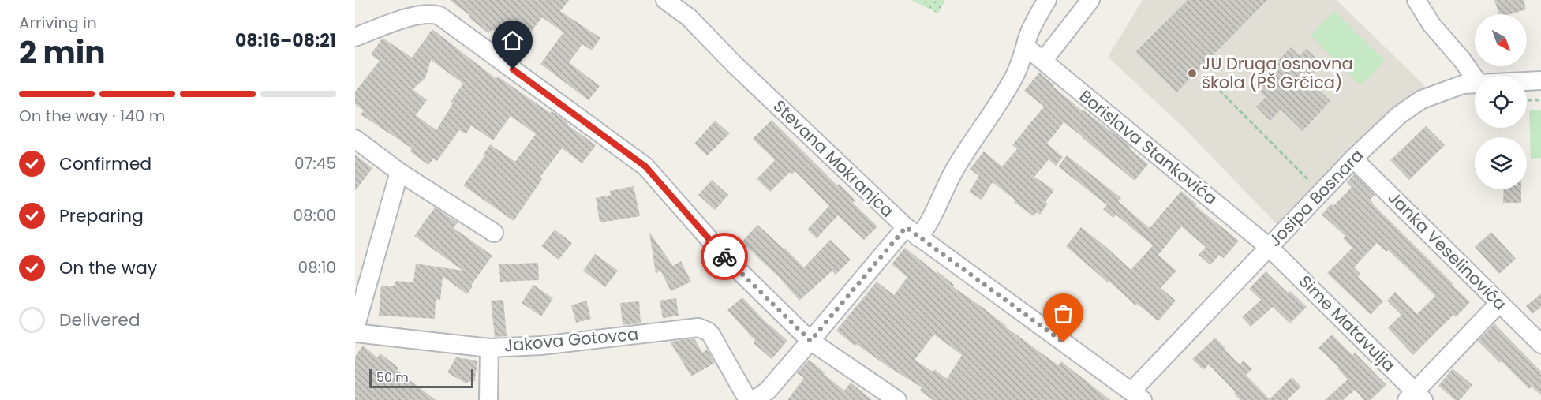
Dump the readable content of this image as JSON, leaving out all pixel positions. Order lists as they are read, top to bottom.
{
  "streets": {
    "street": [
      "Borislava Stankovića",
      "Stevana Mokranjca",
      "Josipa Bosnara",
      "Janka Veselinovića",
      "Sime Matavulja",
      "Jakova Gotovca"
    ]
  },
  "crossings": [
    ["Borislava Stankovića", "Josipa Bosnara"],
    ["Borislava Stankovića", "Sime Matavulja"],
    ["Stevana Mokranjca", "Josipa Bosnara"],
    ["Josipa Bosnara", "Janka Veselinovića"],
    ["Josipa Bosnara", "Sime Matavulja"]
  ],
  "places": ["JU Druga osnovna škola (PŠ Grčica)"],
  "scale_bar": "50 m",
  "north": "bottom right",
  "page": {
    "heading": ["2 min", "Arriving in", "08:16–08:21"],
    "bar": "On the way · 140 m",
    "list": [
      ["Confirmed", "07:45"],
      ["Preparing", "08:00"],
      ["On the way", "08:10"],
      "Delivered"
    ],
    "scale": "50 m"
  }
}
